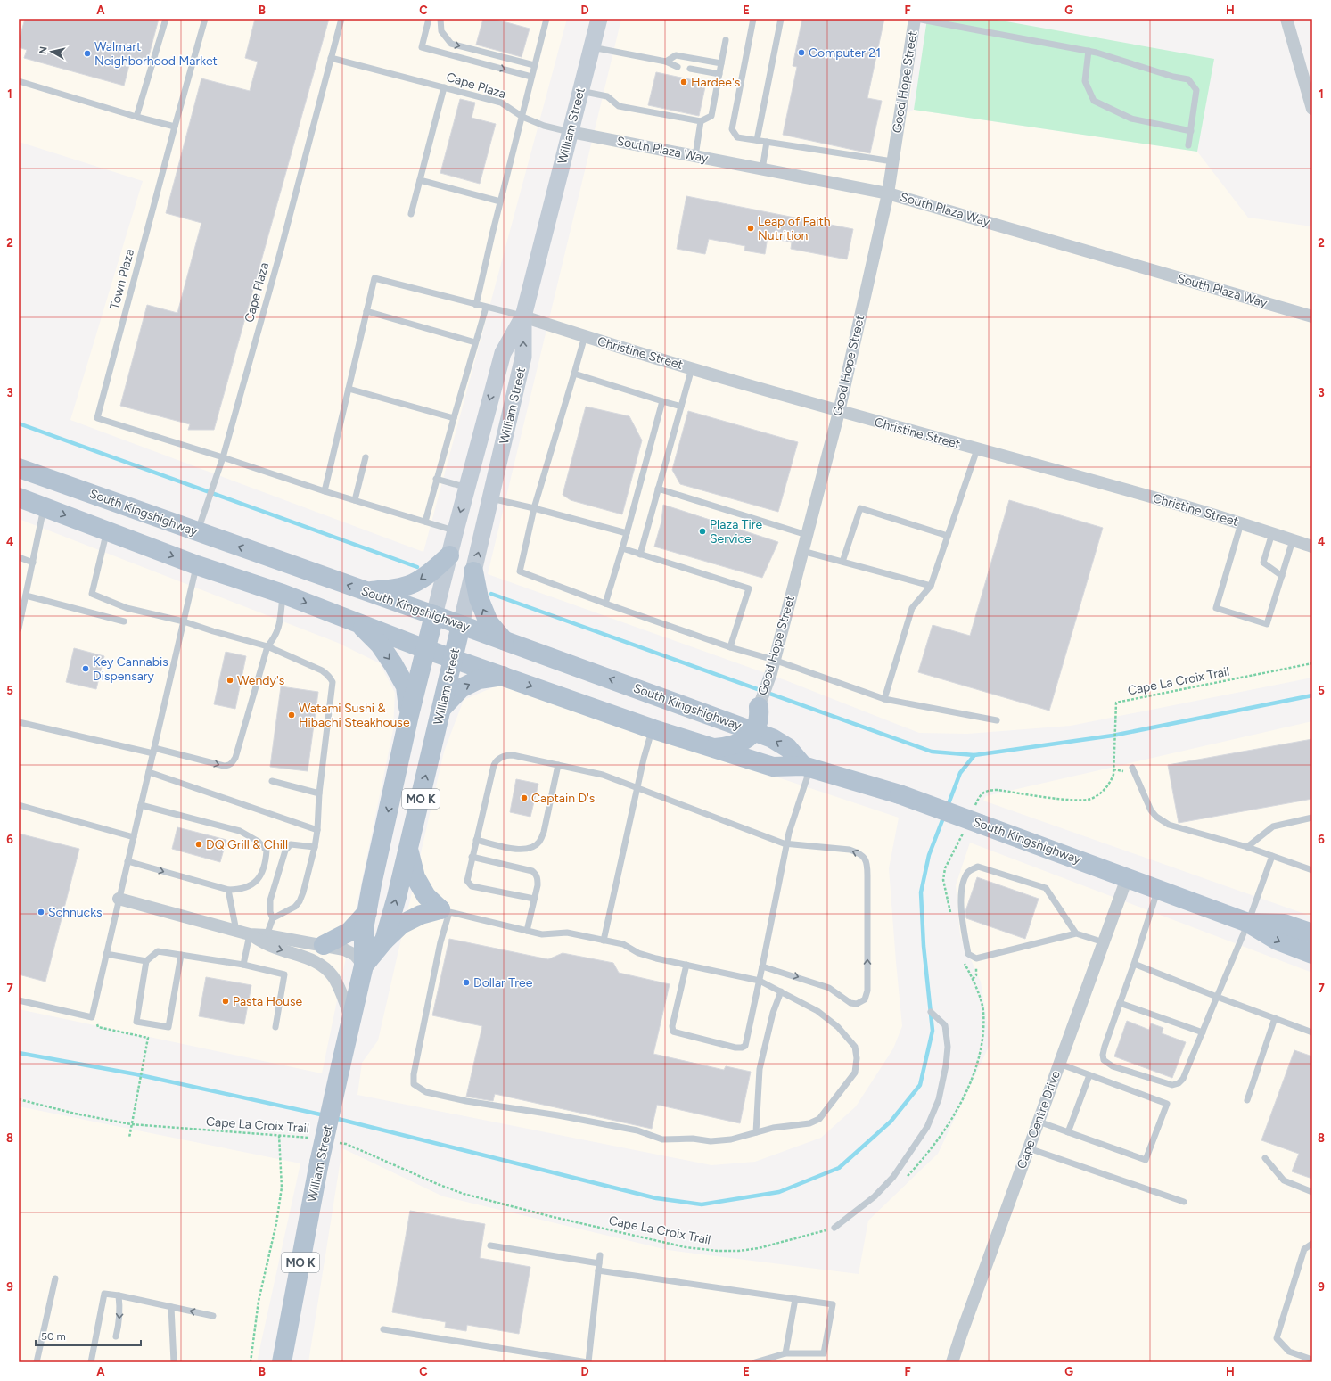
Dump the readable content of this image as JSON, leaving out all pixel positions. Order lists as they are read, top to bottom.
{
  "streets": {
    "main road": ["William Street", "South Kingshighway", "MO K"],
    "street": [
      "Good Hope Street",
      "South Plaza Way",
      "Christine Street",
      "Cape Centre Drive"
    ],
    "lane": ["Cape Plaza", "Town Plaza"],
    "path": ["Cape La Croix Trail"]
  },
  "crossings": [
    ["Good Hope Street", "South Plaza Way"],
    ["Good Hope Street", "Christine Street"],
    ["Cape Plaza", "William Street"],
    ["Cape Plaza", "South Plaza Way"],
    ["Cape Plaza", "Town Plaza"],
    ["Cape Plaza", "South Kingshighway"],
    ["William Street", "South Plaza Way"],
    ["William Street", "Christine Street"],
    ["William Street", "South Kingshighway"],
    ["South Kingshighway", "Cape La Croix Trail"],
    ["South Kingshighway", "Cape Centre Drive"]
  ],
  "places": [
    "Computer 21",
    "Walmart Neighborhood Market",
    "Hardee's",
    "Leap of Faith Nutrition",
    "Plaza Tire Service",
    "Key Cannabis Dispensary",
    "Wendy's",
    "Watami Sushi & Hibachi Steakhouse",
    "Captain D's",
    "DQ Grill & Chill",
    "Schnucks",
    "Dollar Tree",
    "Pasta House"
  ],
  "scale_bar": "50 m",
  "north": "left",
  "grid": {
    "columns": [
      "A",
      "B",
      "C",
      "D",
      "E",
      "F",
      "G",
      "H"
    ],
    "rows": [
      "1",
      "2",
      "3",
      "4",
      "5",
      "6",
      "7",
      "8",
      "9"
    ]
  }
}
